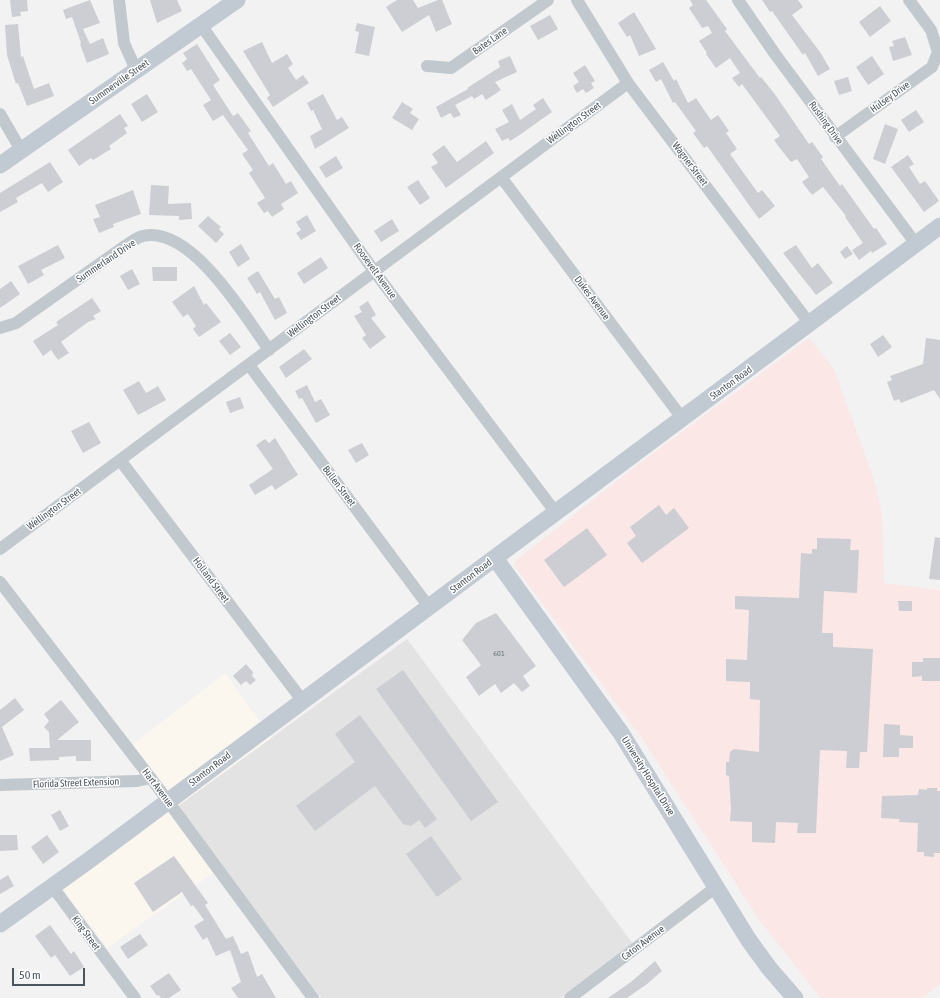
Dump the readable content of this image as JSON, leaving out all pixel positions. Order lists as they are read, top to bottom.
{
  "streets": {
    "street": [
      "Bates Lane",
      "Summerville Street",
      "Hulsey Drive",
      "Wellington Street",
      "Rushing Drive",
      "Wagner Street",
      "Summerland Drive",
      "Roosevelt Avenue",
      "Dukes Avenue",
      "Stanton Road",
      "Bullen Street",
      "Holland Street",
      "University Hospital Drive",
      "Florida Street Extension",
      "Hart Avenue",
      "King Street",
      "Caton Avenue"
    ]
  },
  "crossings": [
    ["Summerville Street", "Roosevelt Avenue"],
    ["Hulsey Drive", "Rushing Drive"],
    ["Wellington Street", "Wagner Street"],
    ["Wellington Street", "Summerland Drive"],
    ["Wellington Street", "Roosevelt Avenue"],
    ["Wellington Street", "Dukes Avenue"],
    ["Wellington Street", "Bullen Street"],
    ["Wellington Street", "Holland Street"],
    ["Rushing Drive", "Stanton Road"],
    ["Wagner Street", "Stanton Road"],
    ["Roosevelt Avenue", "Stanton Road"],
    ["Dukes Avenue", "Stanton Road"],
    ["Stanton Road", "Bullen Street"],
    ["Stanton Road", "Holland Street"],
    ["Stanton Road", "University Hospital Drive"],
    ["Stanton Road", "Hart Avenue"],
    ["Stanton Road", "King Street"],
    ["University Hospital Drive", "Caton Avenue"],
    ["Florida Street Extension", "Hart Avenue"]
  ],
  "house_numbers": ["601"],
  "scale_bar": "50 m"
}
